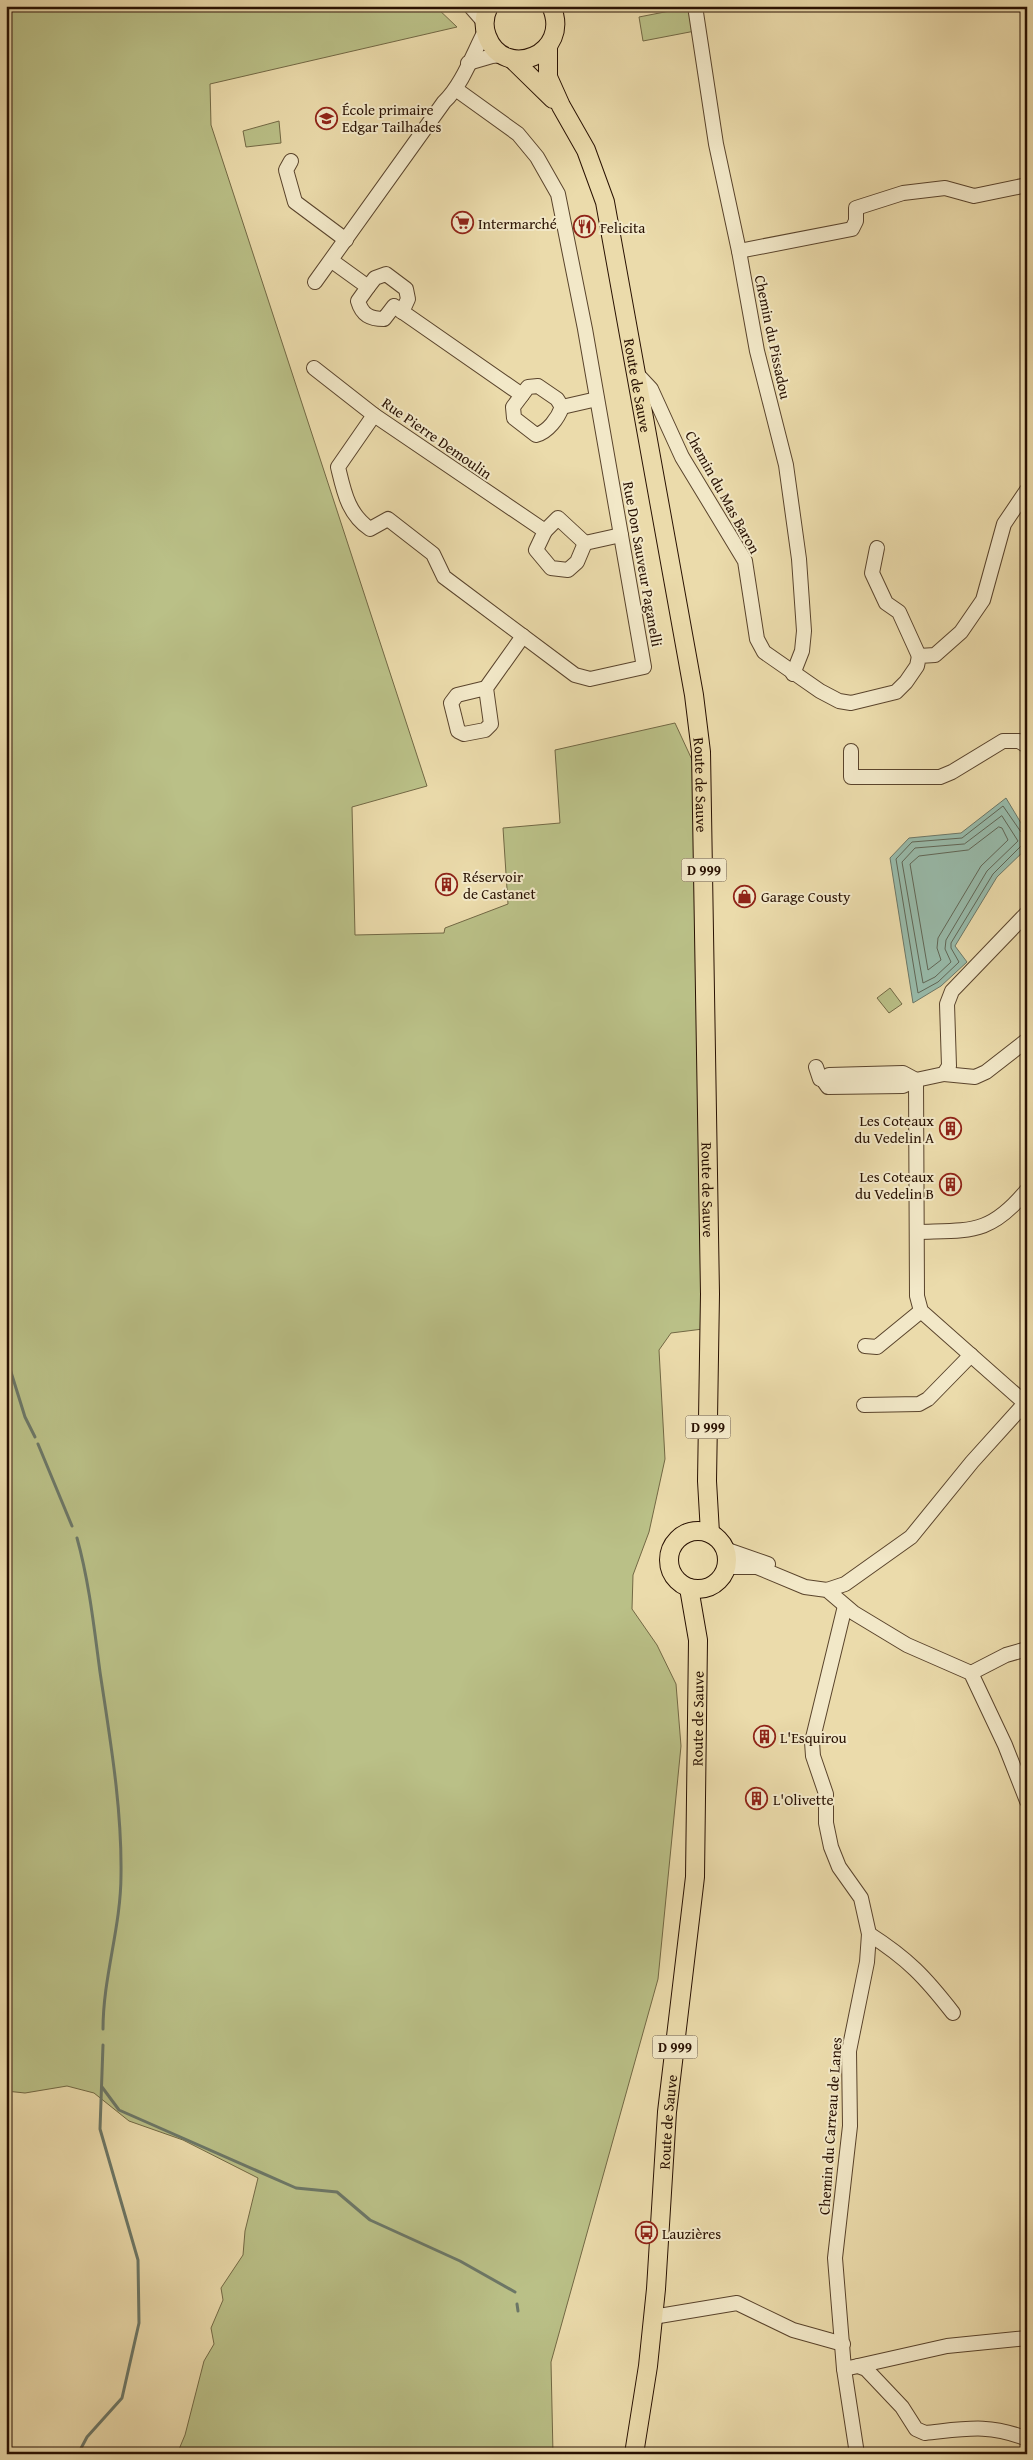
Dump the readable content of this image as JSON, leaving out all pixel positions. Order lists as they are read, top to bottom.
{
  "streets": {
    "main road": ["Route de Sauve", "D 999"],
    "street": [
      "Chemin du Pissadou",
      "Rue Pierre Demoulin",
      "Chemin du Mas Baron",
      "Rue Don Sauveur Paganelli",
      "Chemin du Carreau de Lanes"
    ]
  },
  "crossings": [
    ["Chemin du Pissadou", "Chemin du Mas Baron"],
    ["Route de Sauve", "Chemin du Mas Baron"],
    ["Rue Pierre Demoulin", "Rue Don Sauveur Paganelli"]
  ],
  "places": {
    "school or university": ["École primaire Edgar Tailhades"],
    "supermarket": ["Intermarché"],
    "restaurant": ["Felicita"],
    "building": [
      "Réservoir de Castanet",
      "Les Coteaux du Vedelin A",
      "Les Coteaux du Vedelin B",
      "L'Esquirou",
      "L'Olivette"
    ],
    "shop": ["Garage Cousty"],
    "bus stop": ["Lauzières"]
  }
}
